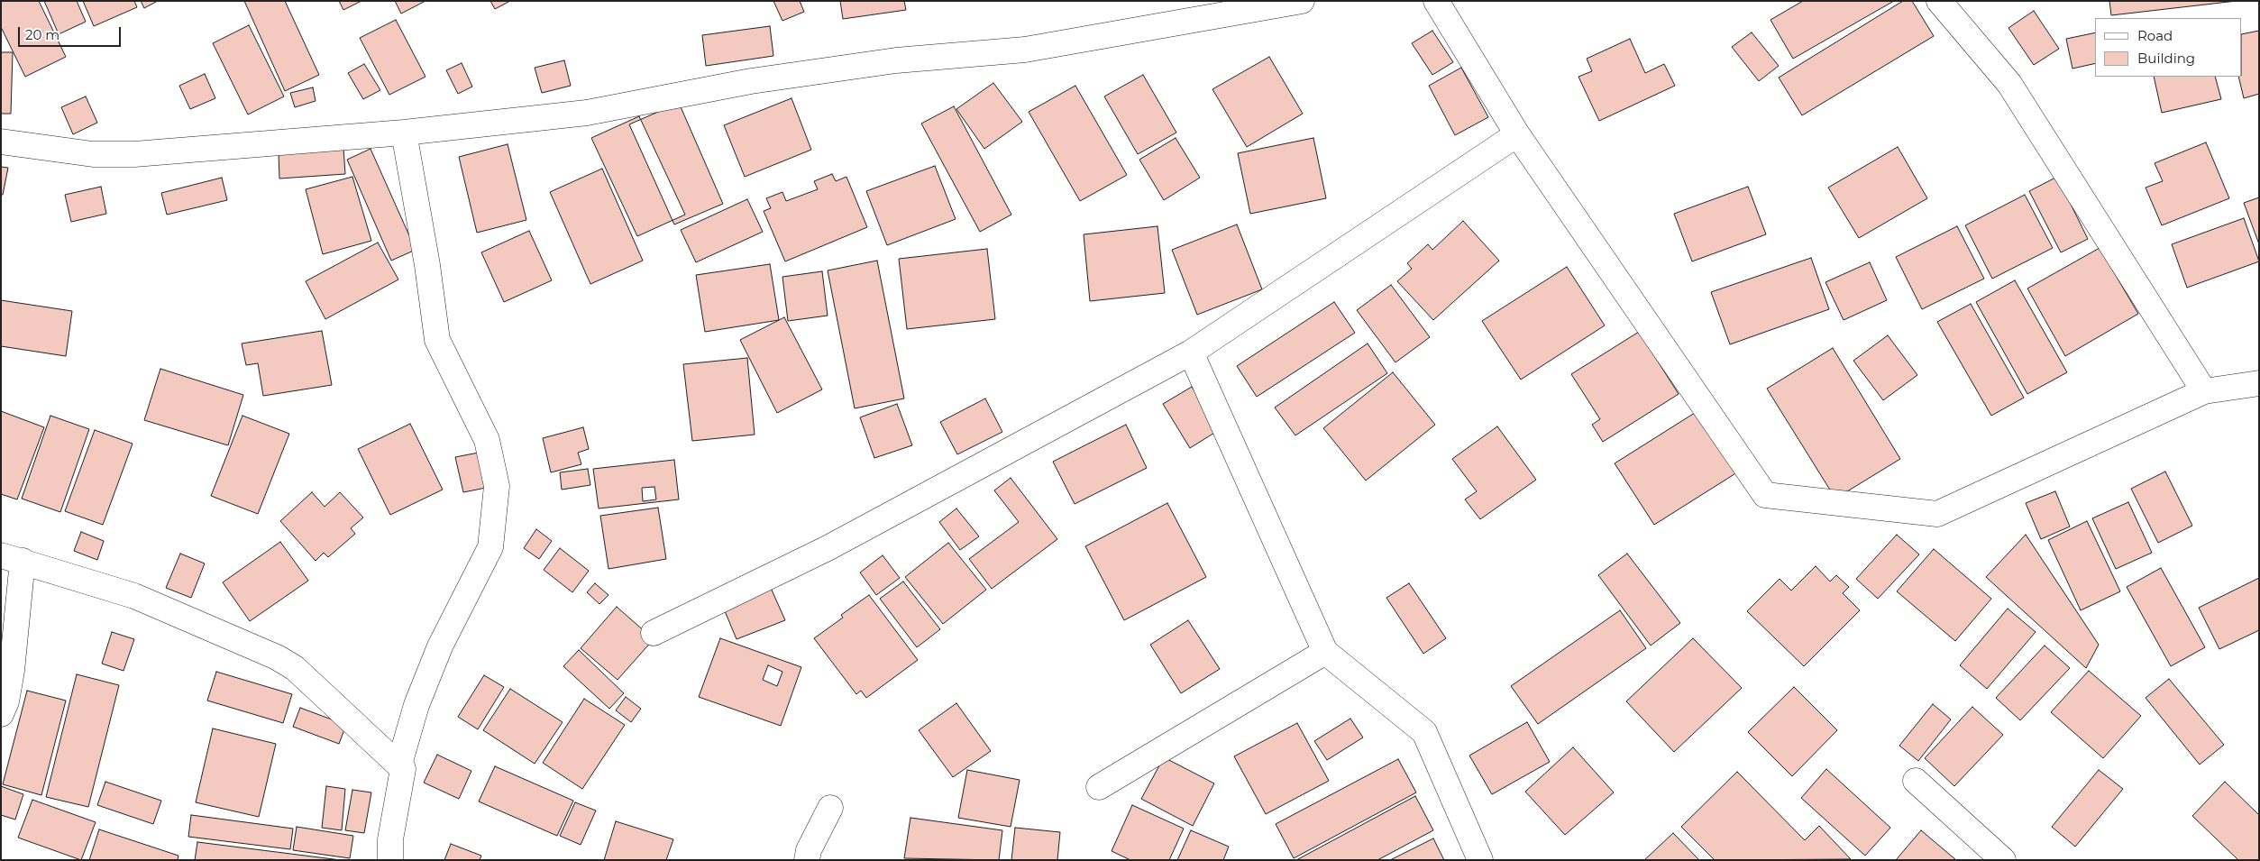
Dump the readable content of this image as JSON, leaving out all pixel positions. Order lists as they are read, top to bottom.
{
  "legend": ["Road", "Building"],
  "scale_bar": "20 m"
}
